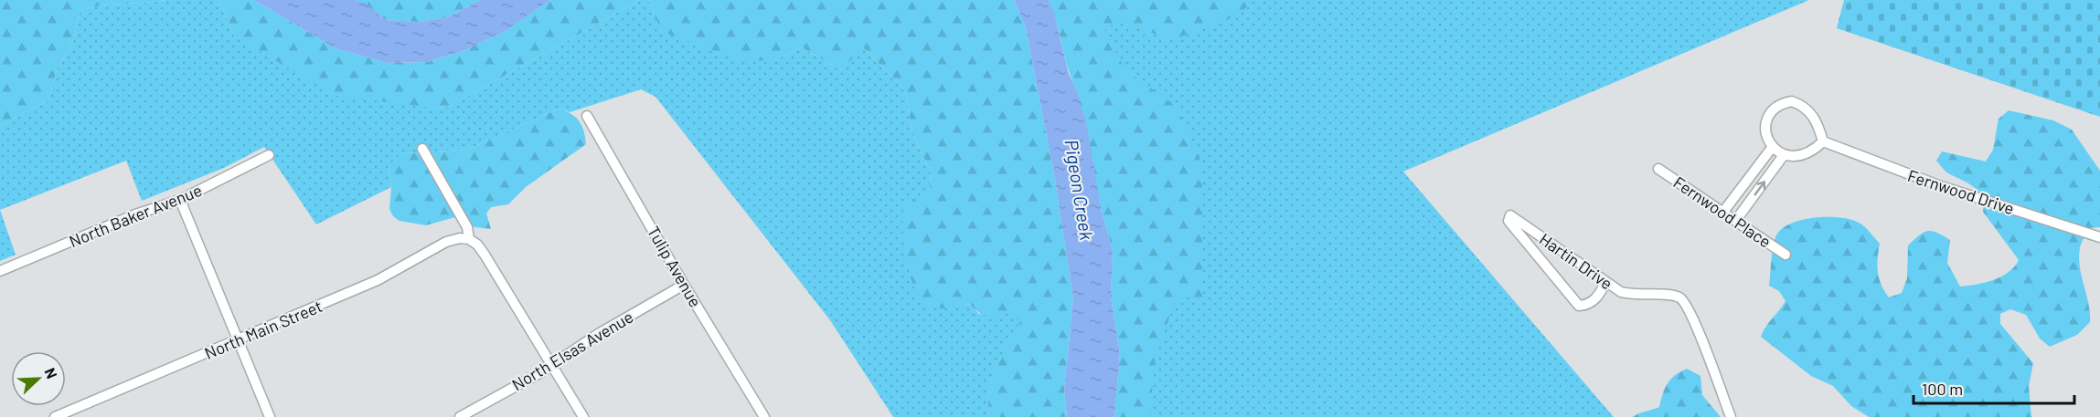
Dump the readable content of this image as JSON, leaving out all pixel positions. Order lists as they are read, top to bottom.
{
  "streets": {
    "street": [
      "Fernwood Drive",
      "Fernwood Place",
      "North Baker Avenue",
      "Hartin Drive",
      "Tulip Avenue",
      "North Main Street",
      "North Elsas Avenue"
    ]
  },
  "crossings": [
    ["Tulip Avenue", "North Elsas Avenue"]
  ],
  "water": ["Pigeon Creek"],
  "scale_bar": "100 m",
  "north": "top right"
}
